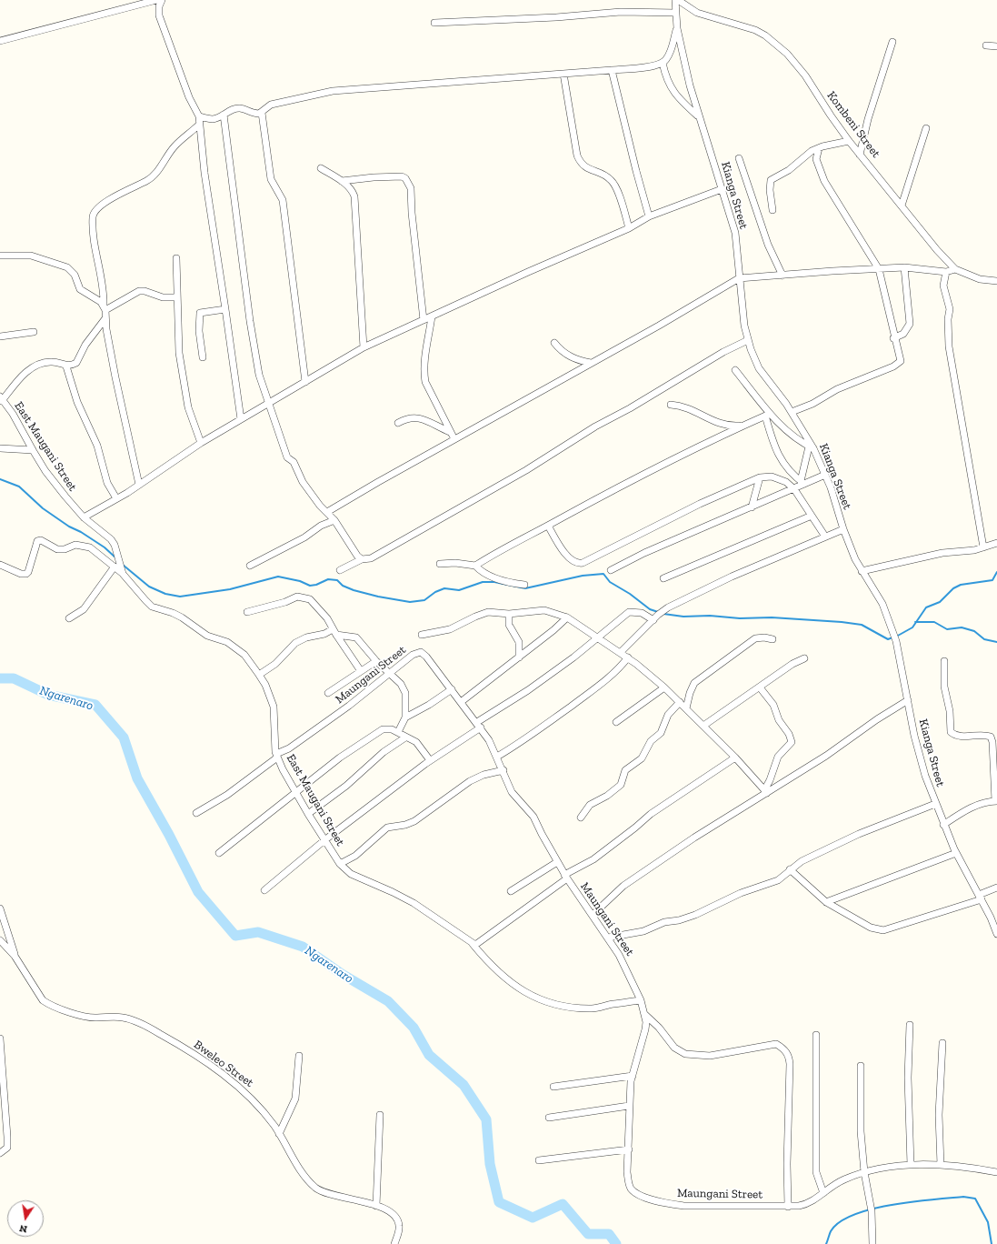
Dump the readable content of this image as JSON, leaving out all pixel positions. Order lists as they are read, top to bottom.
{
  "streets": {
    "street": [
      "Kombeni Street",
      "Kianga Street",
      "East Maugani Street",
      "Maungani Street",
      "Bweleo Street"
    ]
  },
  "crossings": [
    ["East Maugani Street", "Maungani Street"]
  ],
  "water": ["Ngarenaro"],
  "north": "bottom"
}
